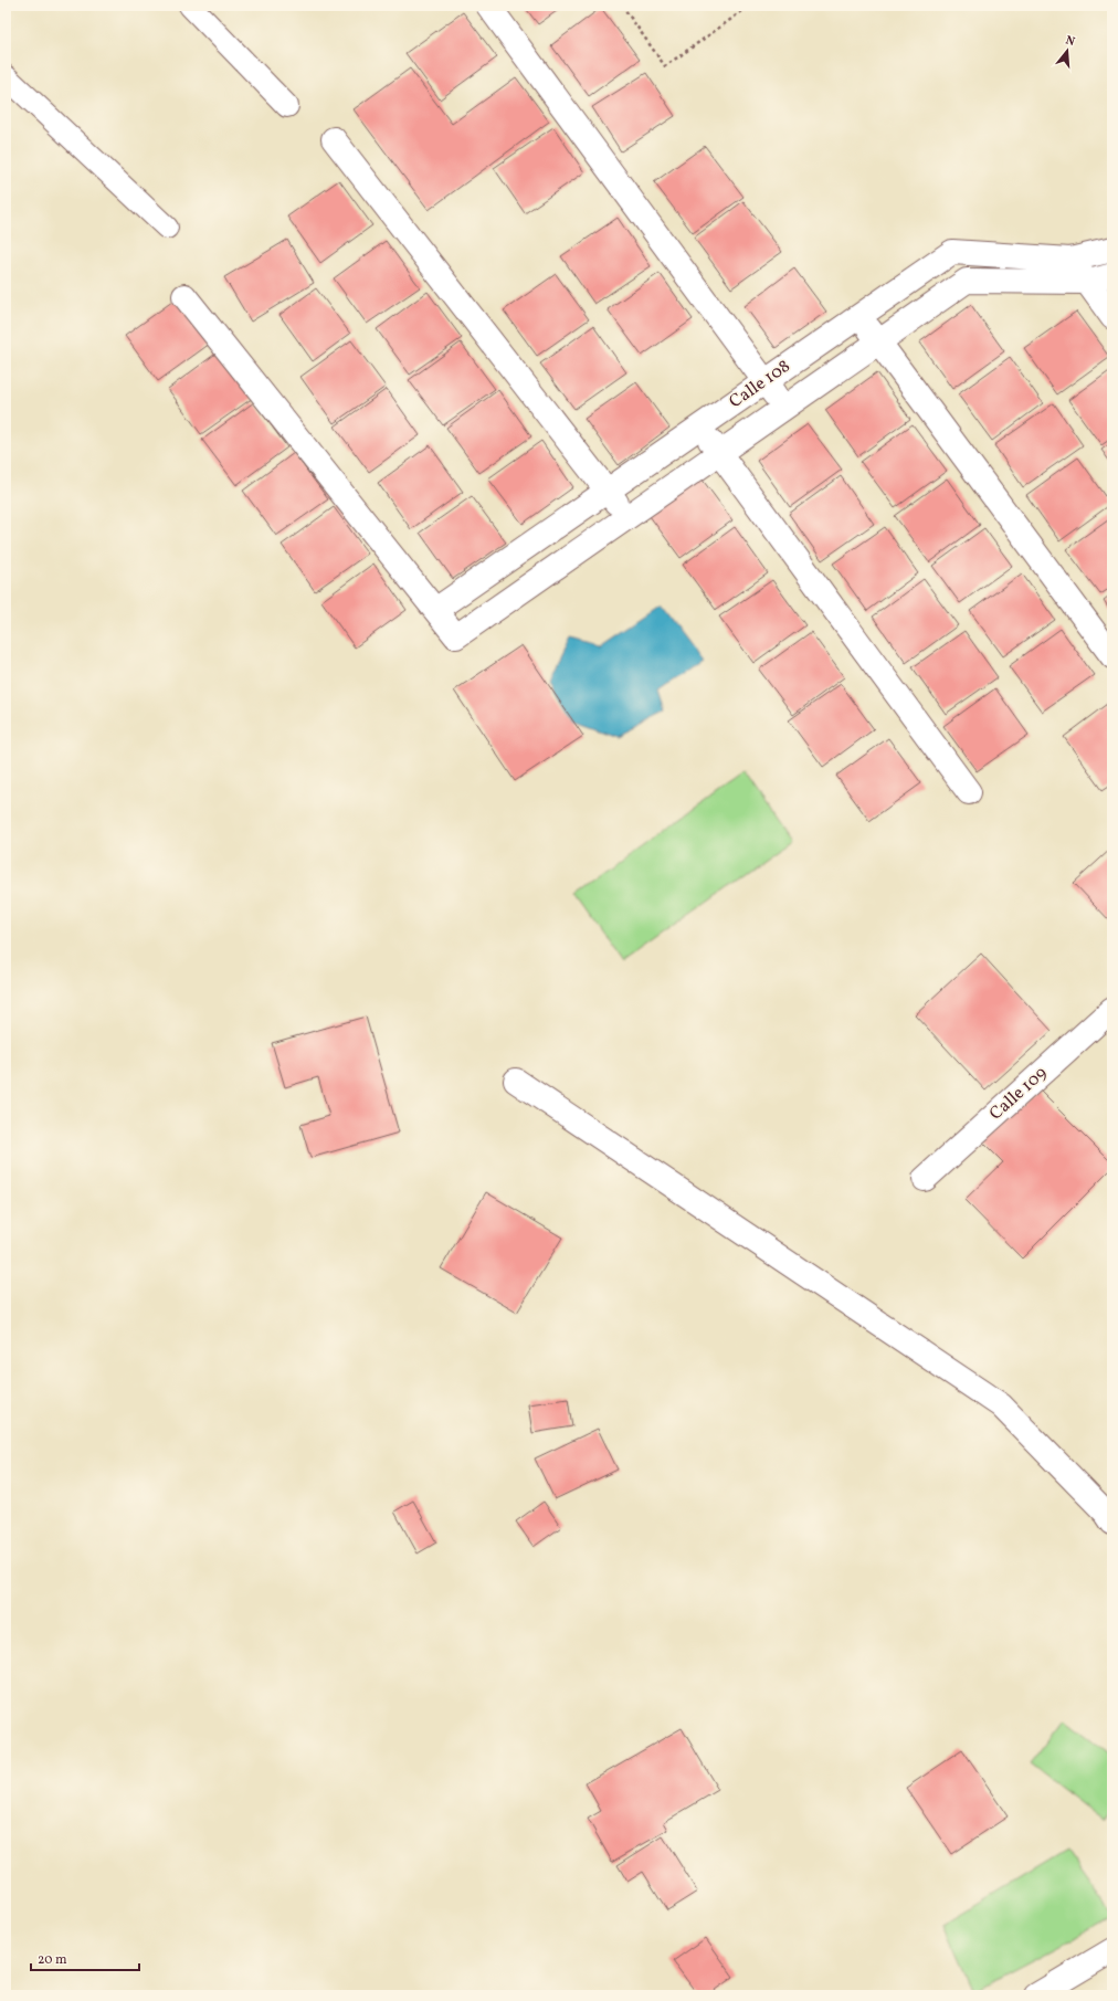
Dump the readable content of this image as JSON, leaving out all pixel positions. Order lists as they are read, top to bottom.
{
  "streets": {
    "street": ["Calle 108", "Calle 109"]
  },
  "scale_bar": "20 m",
  "north": "top"
}
